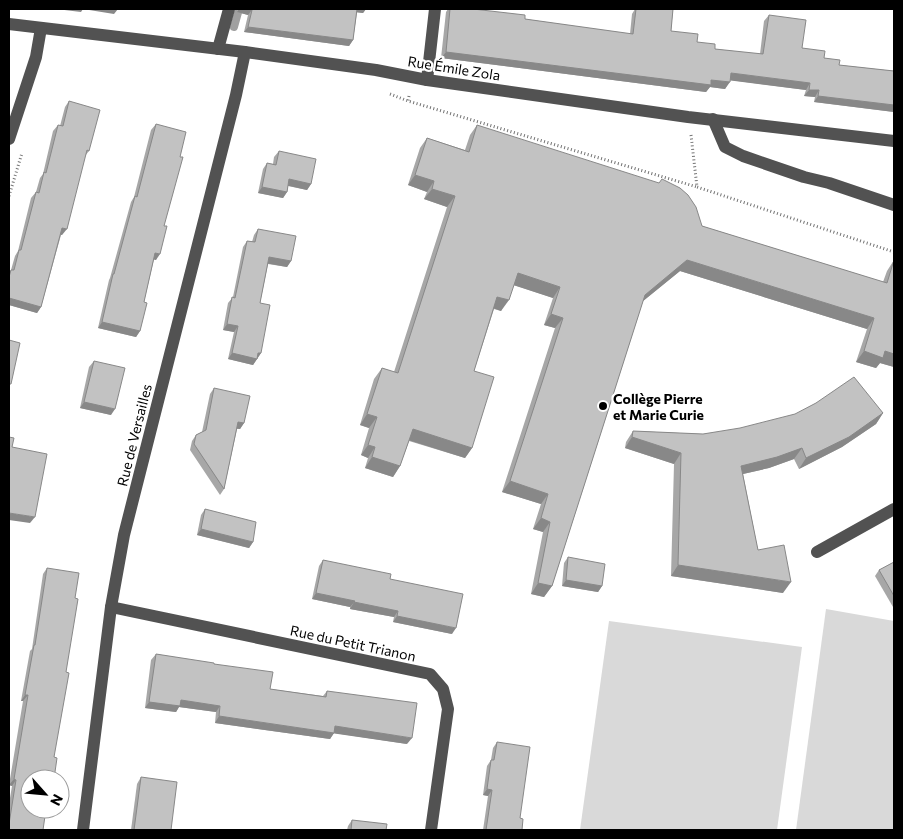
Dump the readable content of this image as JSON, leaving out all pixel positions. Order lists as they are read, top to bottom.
{
  "streets": {
    "street": ["Rue Émile Zola", "Rue de Versailles", "Rue du Petit Trianon"]
  },
  "crossings": [
    ["Rue Émile Zola", "Rue de Versailles"],
    ["Rue de Versailles", "Rue du Petit Trianon"]
  ],
  "places": ["Collège Pierre et Marie Curie"],
  "north": "bottom right"
}
